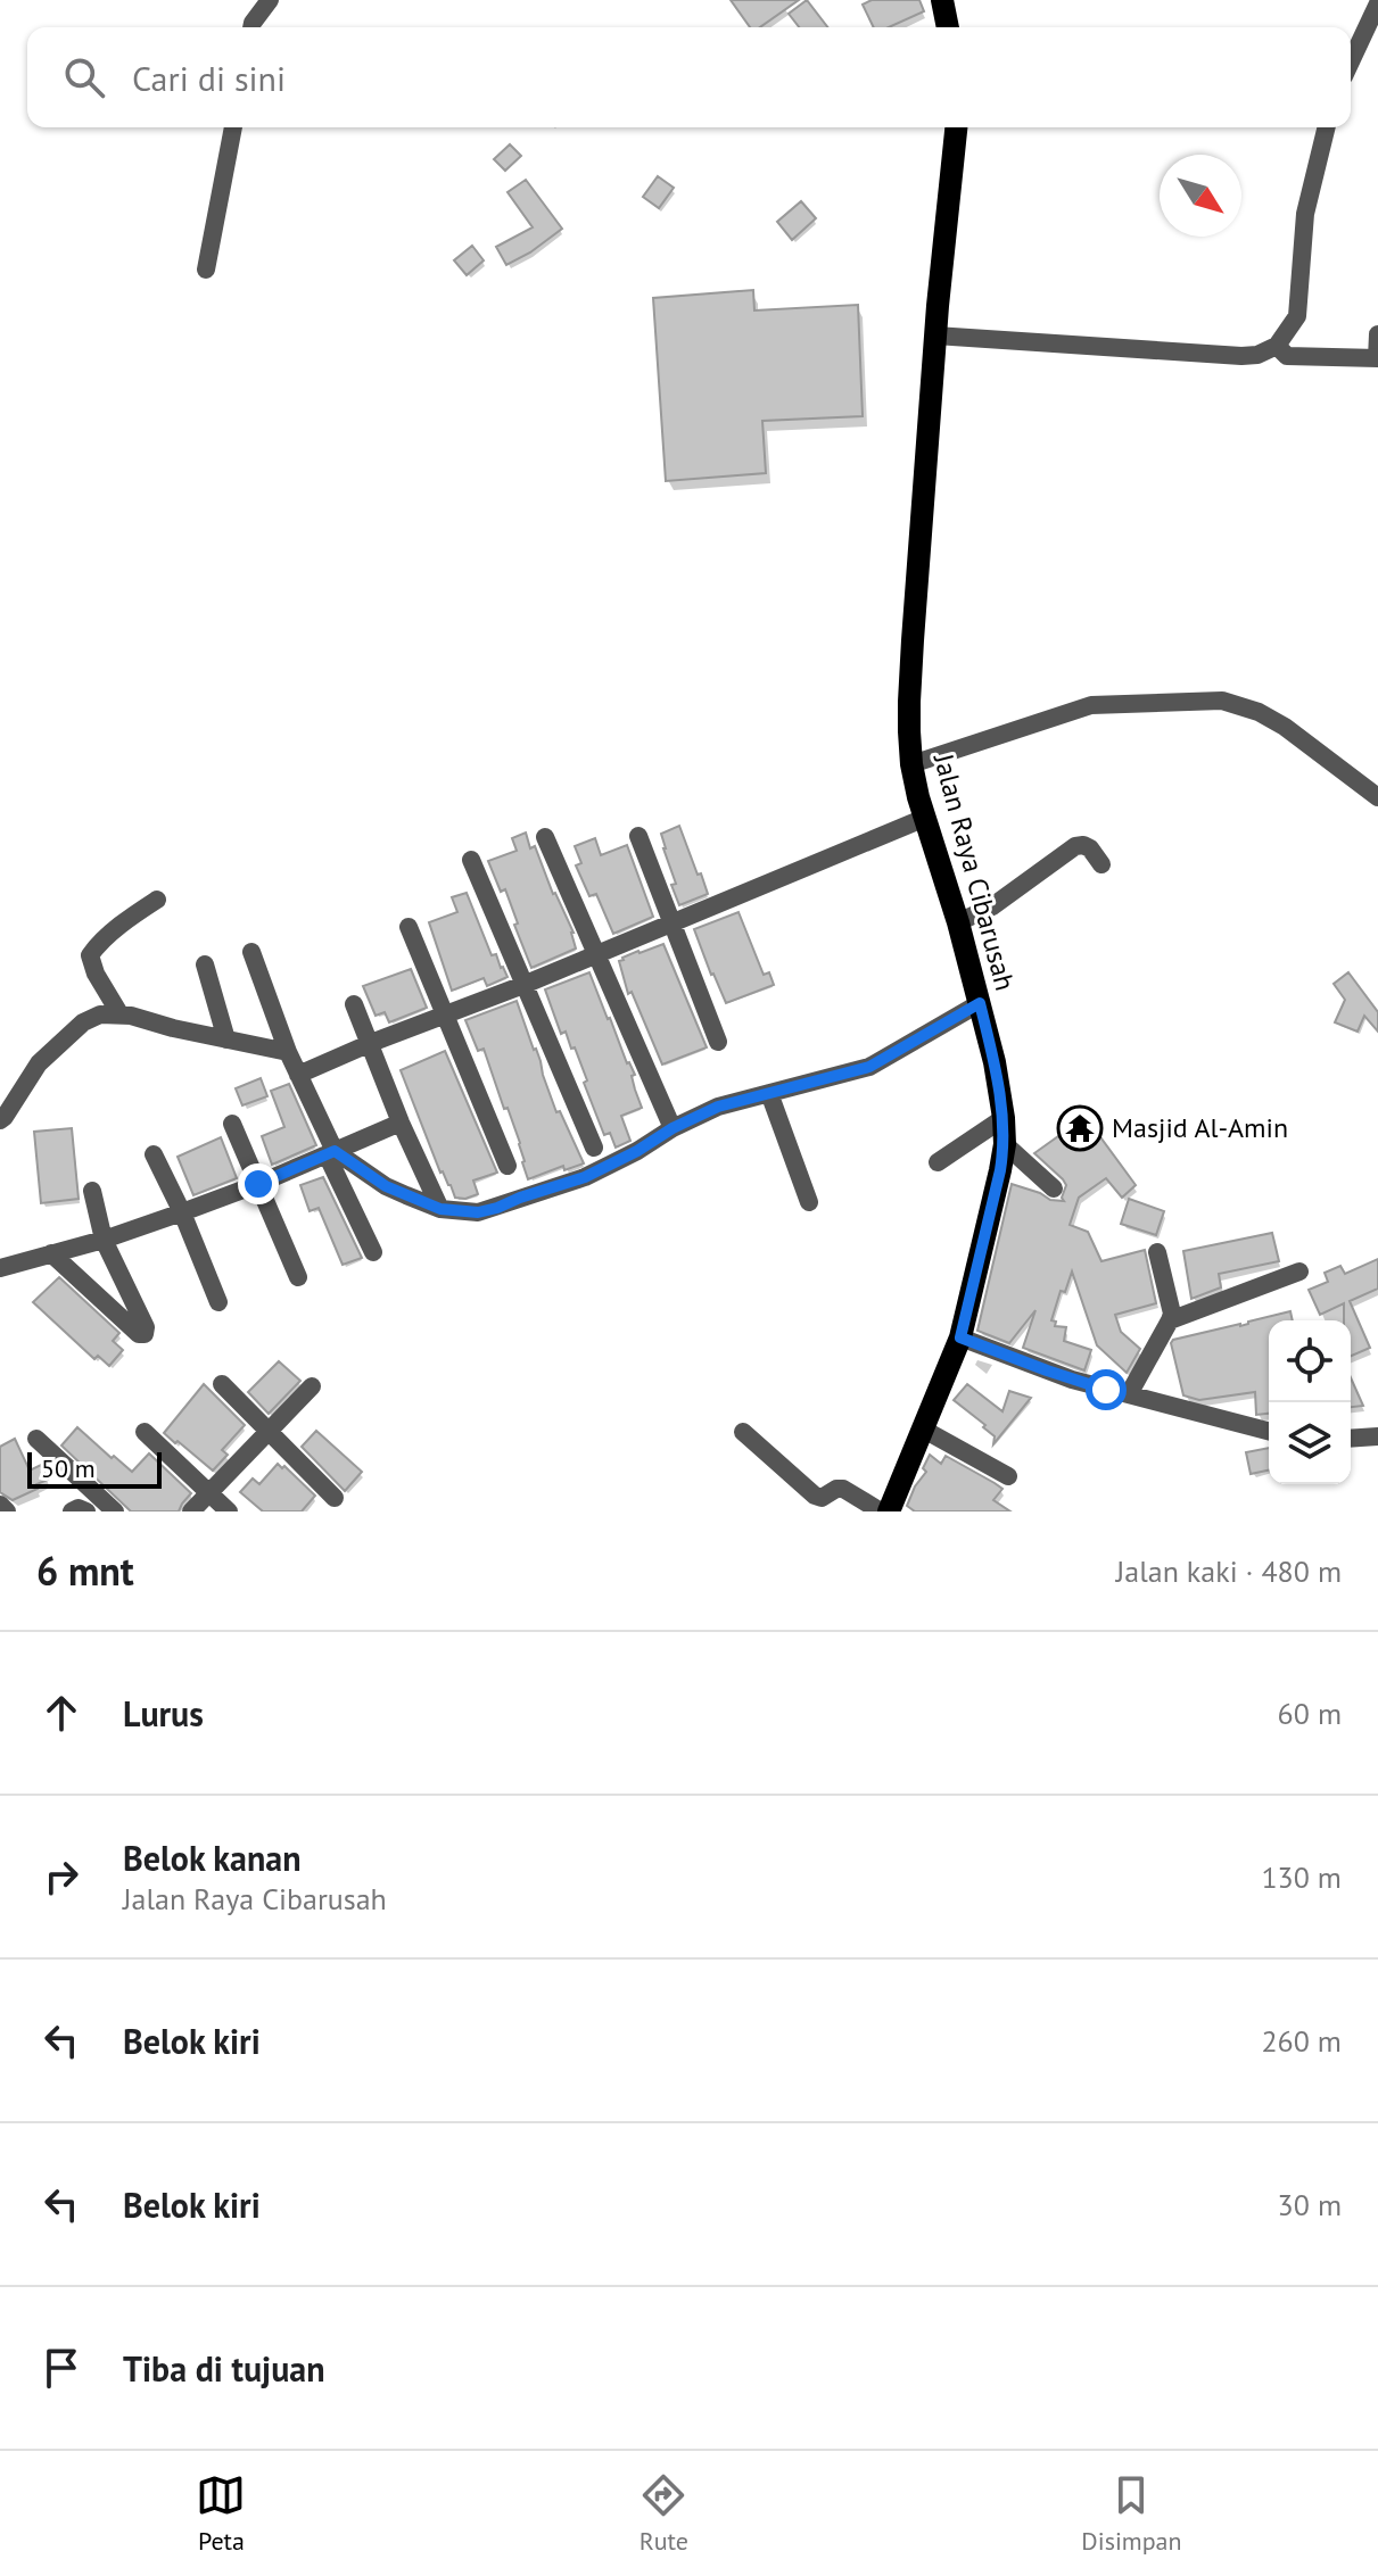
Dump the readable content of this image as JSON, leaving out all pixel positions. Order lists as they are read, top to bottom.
{
  "streets": {
    "main road": ["Jalan Raya Cibarusah"]
  },
  "places": {
    "temple": ["Masjid Al-Amin"]
  },
  "scale_bar": "50 m",
  "north": "bottom right",
  "page": {
    "search": "Cari di sini",
    "scale": "50 m",
    "heading": ["6 mnt", "Jalan kaki · 480 m"],
    "list": [
      ["Lurus", "60 m"],
      ["Belok kanan", "Jalan Raya Cibarusah", "130 m"],
      ["Belok kiri", "260 m"],
      ["Belok kiri", "30 m"],
      "Tiba di tujuan"
    ],
    "nav": ["Peta", "Rute", "Disimpan"]
  }
}
